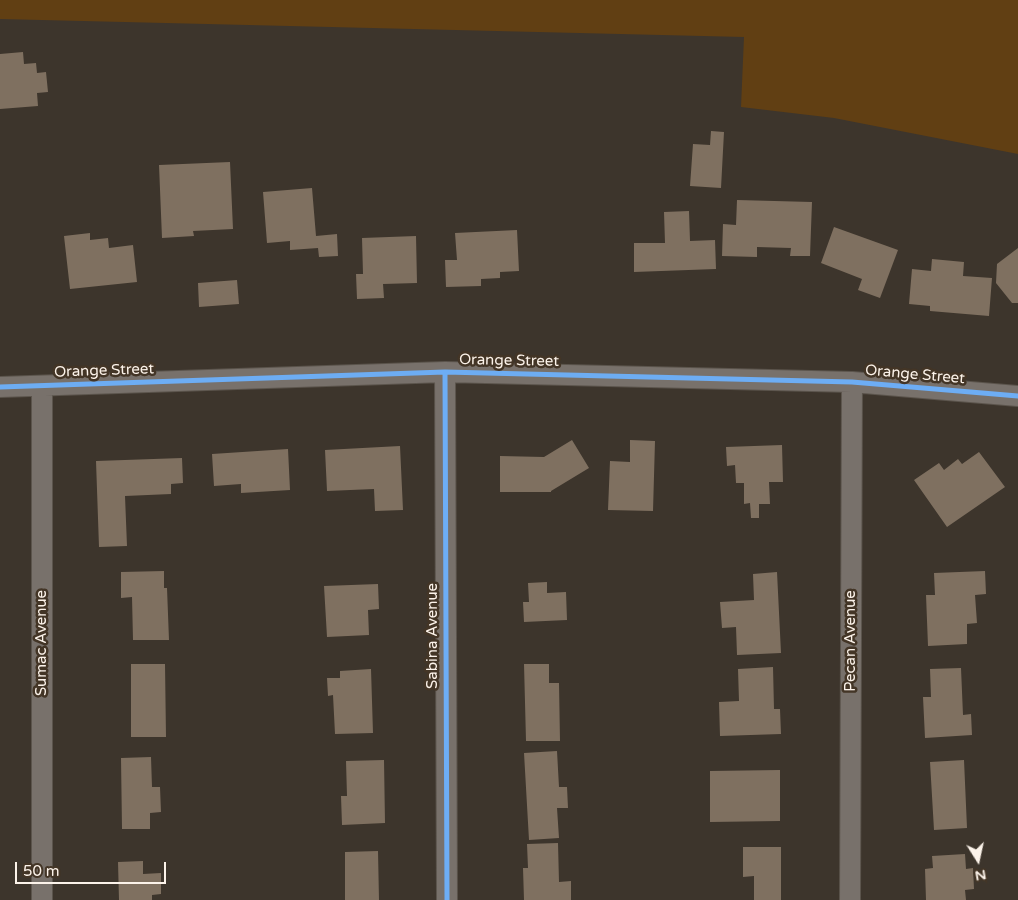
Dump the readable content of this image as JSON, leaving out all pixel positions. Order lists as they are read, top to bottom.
{
  "streets": {
    "street": [
      "Orange Street",
      "Sabina Avenue",
      "Pecan Avenue",
      "Sumac Avenue"
    ]
  },
  "crossings": [
    ["Orange Street", "Sabina Avenue"],
    ["Orange Street", "Pecan Avenue"],
    ["Orange Street", "Sumac Avenue"]
  ],
  "scale_bar": "50 m",
  "north": "bottom"
}
